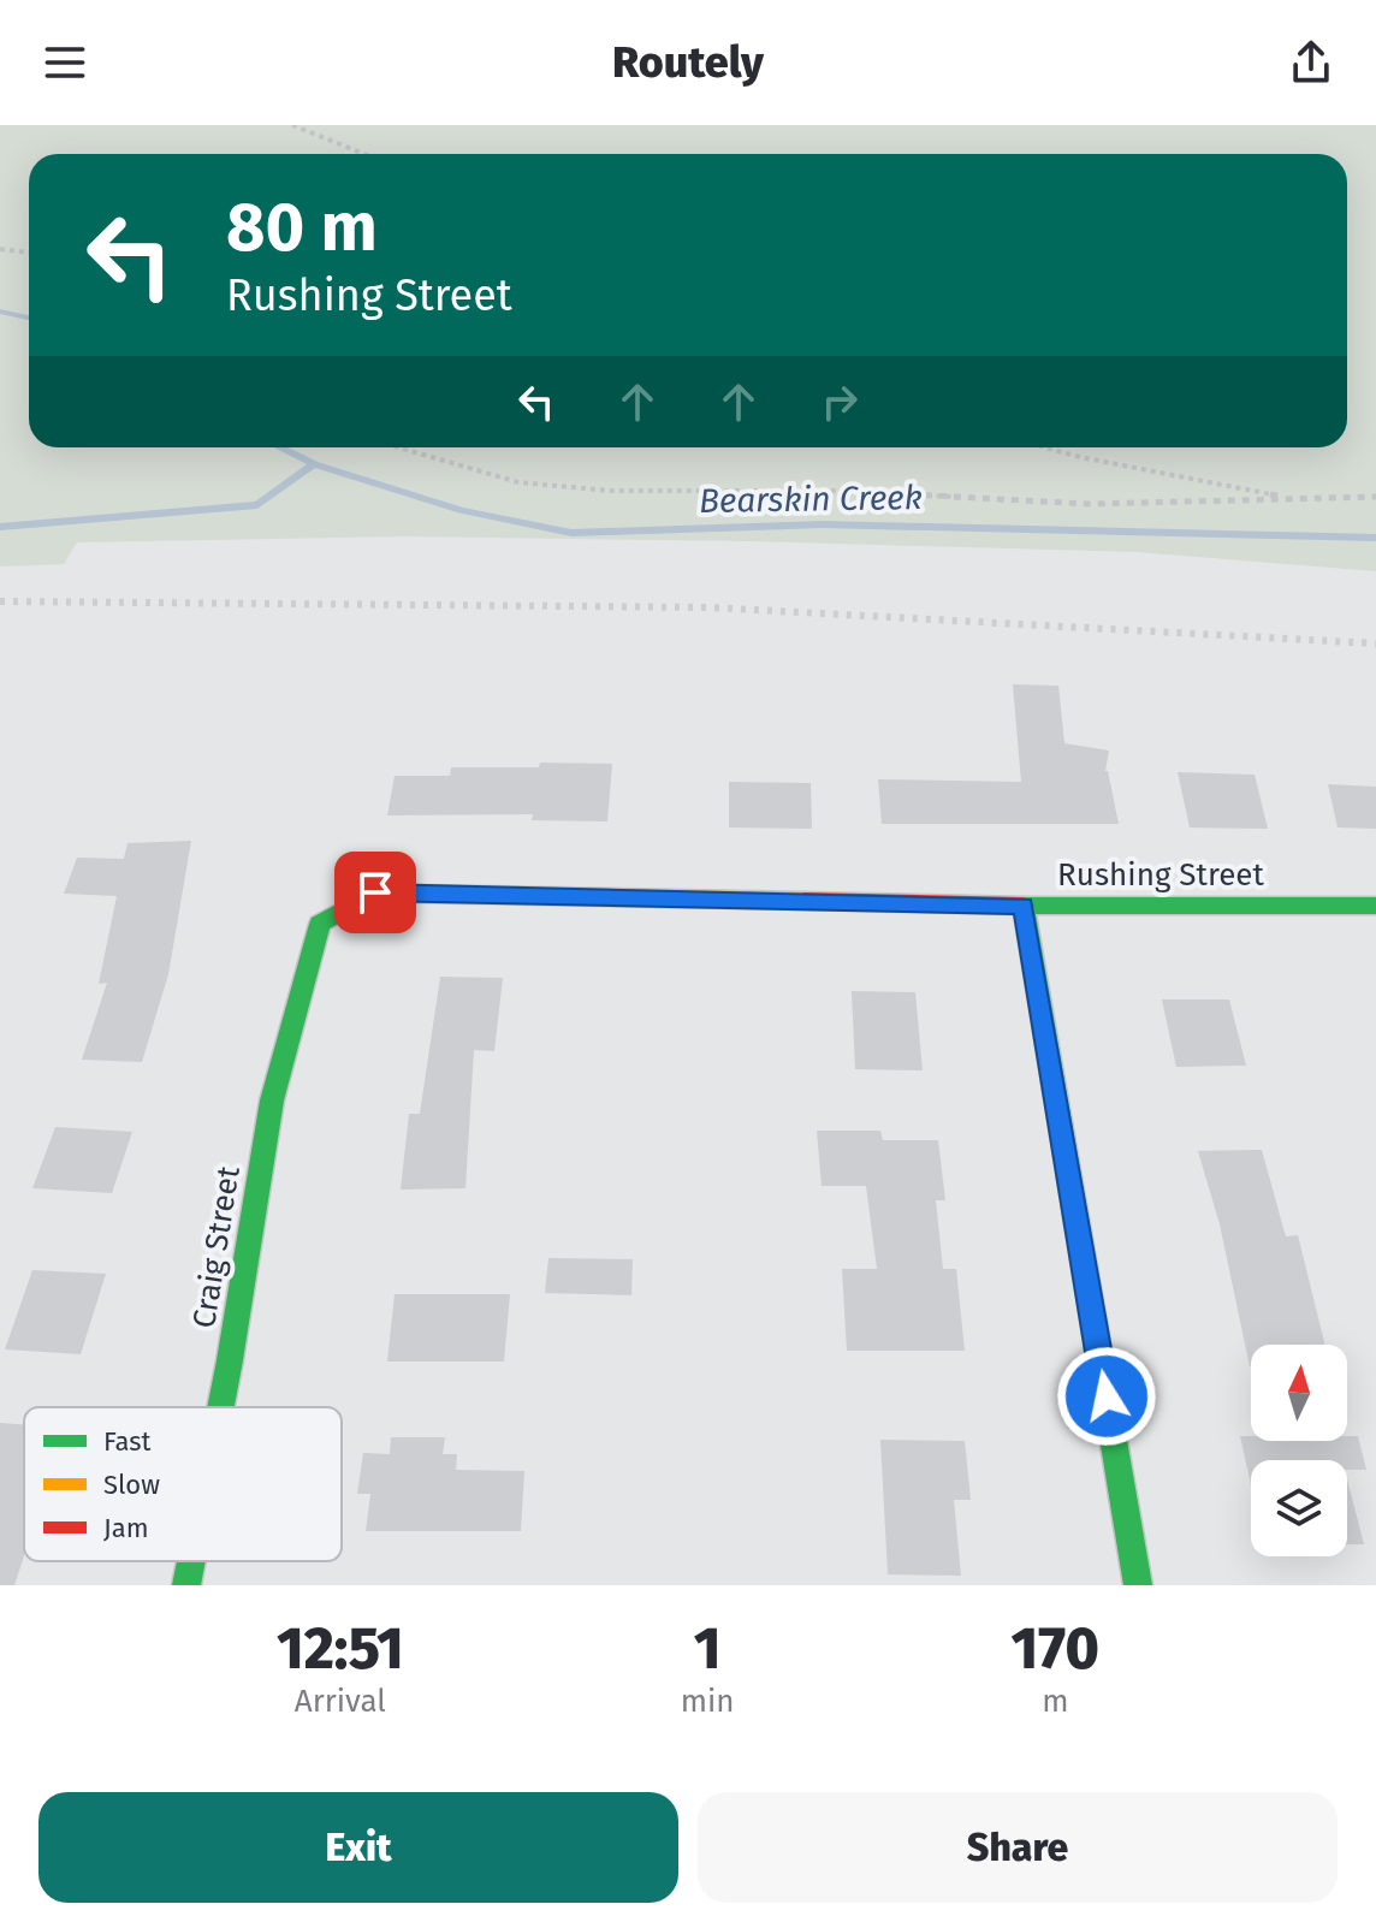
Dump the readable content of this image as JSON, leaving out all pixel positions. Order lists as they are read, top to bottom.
{
  "streets": {
    "street": ["Rushing Street", "Craig Street"]
  },
  "crossings": [
    ["Rushing Street", "Craig Street"]
  ],
  "water": ["Bearskin Creek"],
  "legend": ["Fast", "Slow", "Jam"],
  "north": "top",
  "page": {
    "header": "Routely",
    "turn": ["80 m", "Rushing Street"],
    "eta": [
      "12:51",
      "Arrival",
      "1",
      "min",
      "170",
      "m"
    ],
    "buttons": ["Exit", "Share"]
  }
}
